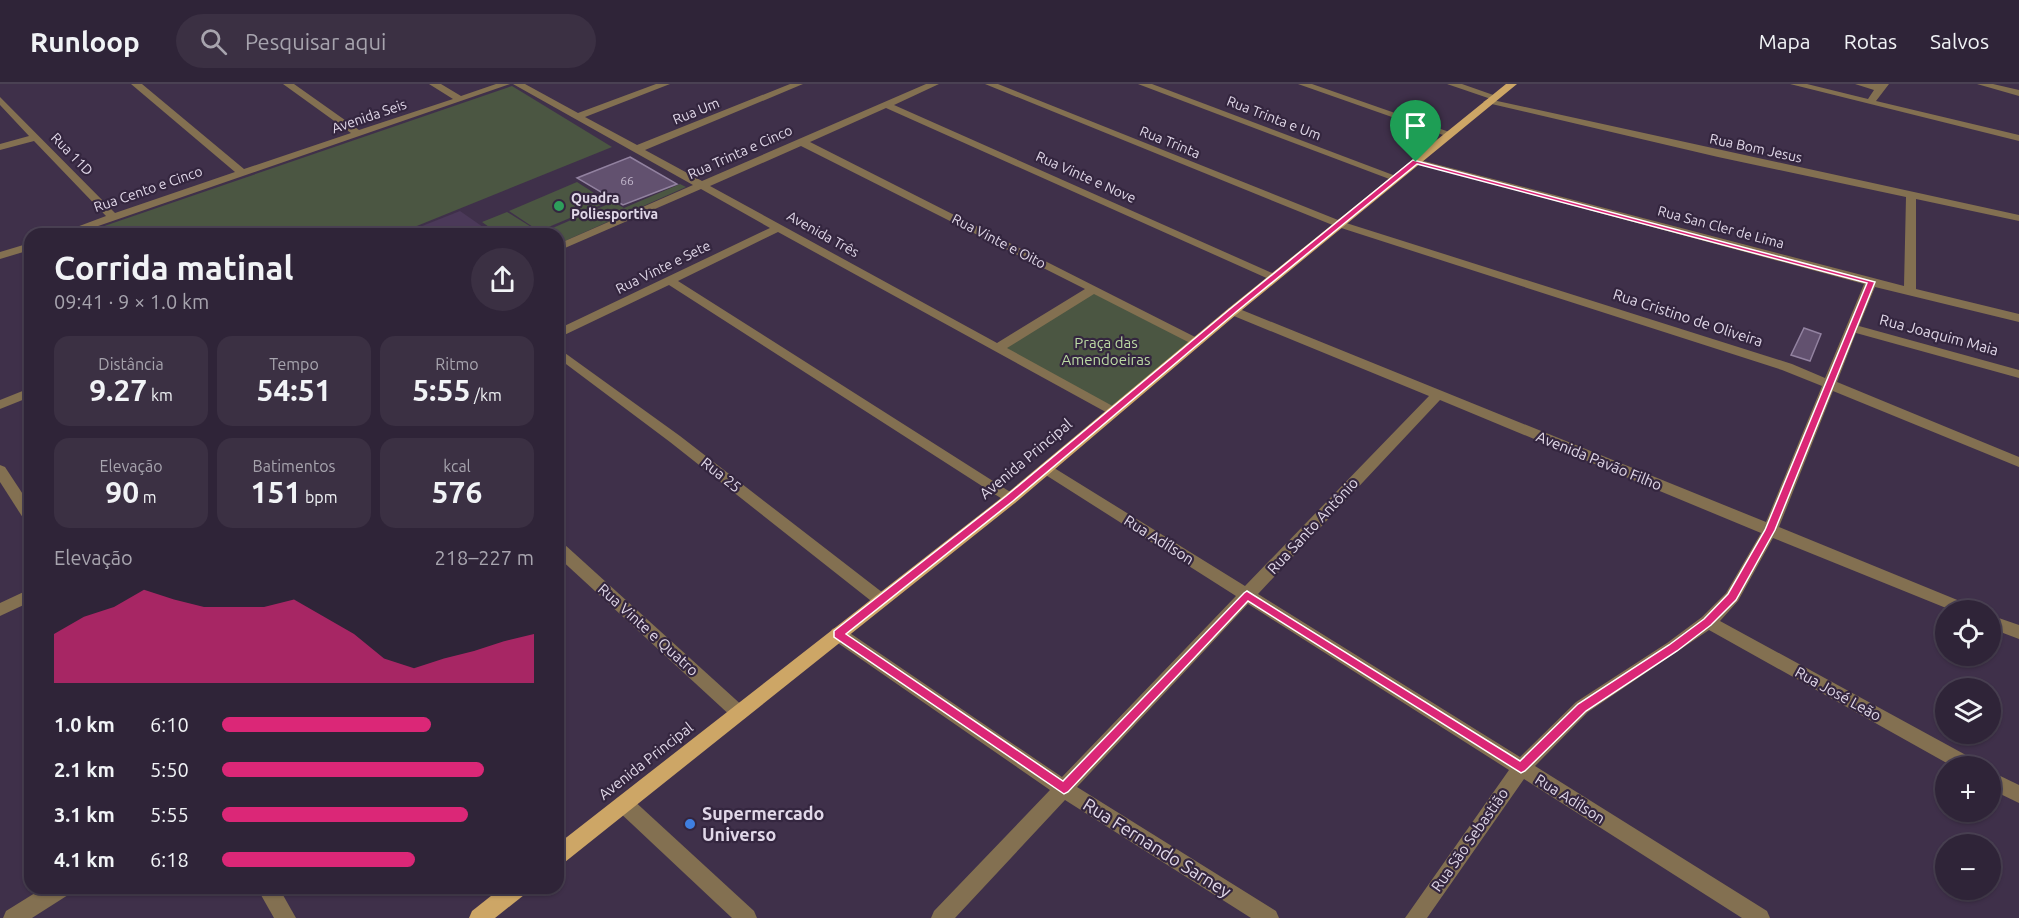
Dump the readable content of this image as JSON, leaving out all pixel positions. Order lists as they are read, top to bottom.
{
  "streets": {
    "main road": ["Avenida Principal"],
    "street": [
      "Rua Um",
      "Avenida Seis",
      "Rua Trinta e Um",
      "Rua Trinta",
      "Rua Bom Jesus",
      "Rua Trinta e Cinco",
      "Rua 11D",
      "Rua Vinte e Nove",
      "Rua Cento e Cinco",
      "Rua San Cler de Lima",
      "Avenida Três",
      "Rua Vinte e Oito",
      "Rua Vinte e Sete",
      "Rua Cristino de Oliveira",
      "Rua Joaquim Maia",
      "Avenida Pavão Filho",
      "Rua 25",
      "Rua Santo Antônio",
      "Rua Adílson",
      "Rua Vinte e Quatro",
      "Rua José Leão",
      "Rua São Sebastião",
      "Rua Fernando Sarney"
    ]
  },
  "crossings": [
    ["Rua Um", "Avenida Três"],
    ["Avenida Seis", "Rua Cento e Cinco"],
    ["Rua Trinta e Um", "Avenida Principal"],
    ["Rua Trinta", "Rua Cristino de Oliveira"],
    ["Rua Trinta", "Avenida Principal"],
    ["Rua Bom Jesus", "Avenida Principal"],
    ["Rua Trinta e Cinco", "Rua Vinte e Nove"],
    ["Rua Trinta e Cinco", "Avenida Três"],
    ["Rua Trinta e Cinco", "Rua Vinte e Oito"],
    ["Rua 11D", "Rua Cento e Cinco"],
    ["Rua Vinte e Nove", "Avenida Principal"],
    ["Rua San Cler de Lima", "Avenida Principal"],
    ["Rua San Cler de Lima", "Rua São Sebastião"],
    ["Avenida Três", "Rua Vinte e Sete"],
    ["Avenida Três", "Avenida Principal"],
    ["Rua Vinte e Oito", "Avenida Principal"],
    ["Rua Cristino de Oliveira", "Avenida Principal"],
    ["Rua Cristino de Oliveira", "Rua São Sebastião"],
    ["Rua Joaquim Maia", "Rua São Sebastião"],
    ["Avenida Principal", "Avenida Pavão Filho"],
    ["Avenida Principal", "Rua 25"],
    ["Avenida Principal", "Rua Adílson"],
    ["Avenida Principal", "Rua Vinte e Quatro"],
    ["Avenida Principal", "Rua Fernando Sarney"],
    ["Avenida Pavão Filho", "Rua Santo Antônio"],
    ["Avenida Pavão Filho", "Rua São Sebastião"],
    ["Rua Santo Antônio", "Rua Adílson"],
    ["Rua Santo Antônio", "Rua Fernando Sarney"],
    ["Rua Adílson", "Rua São Sebastião"],
    ["Rua José Leão", "Rua São Sebastião"]
  ],
  "parks": ["Praça das Amendoeiras"],
  "places": ["Quadra Poliesportiva", "Supermercado Universo"],
  "house_numbers": ["66"],
  "page": {
    "header": "Runloop",
    "search": "Pesquisar aqui",
    "nav": ["Mapa", "Rotas", "Salvos"],
    "heading": ["Corrida matinal", "09:41 · 9 × 1.0 km"],
    "stats": [
      ["Distância", "9.27 km"],
      ["Tempo", "54:51"],
      ["Ritmo", "5:55 /km"],
      ["Elevação", "90 m"],
      ["Batimentos", "151 bpm"],
      ["kcal", "576"]
    ],
    "chart": ["Elevação", "218–227 m"],
    "map_buttons": ["+", "−"],
    "list": [
      {
        "name": "1.0 km",
        "note": "6:10"
      },
      {
        "name": "2.1 km",
        "note": "5:50"
      },
      {
        "name": "3.1 km",
        "note": "5:55"
      },
      {
        "name": "4.1 km",
        "note": "6:18"
      }
    ]
  }
}
